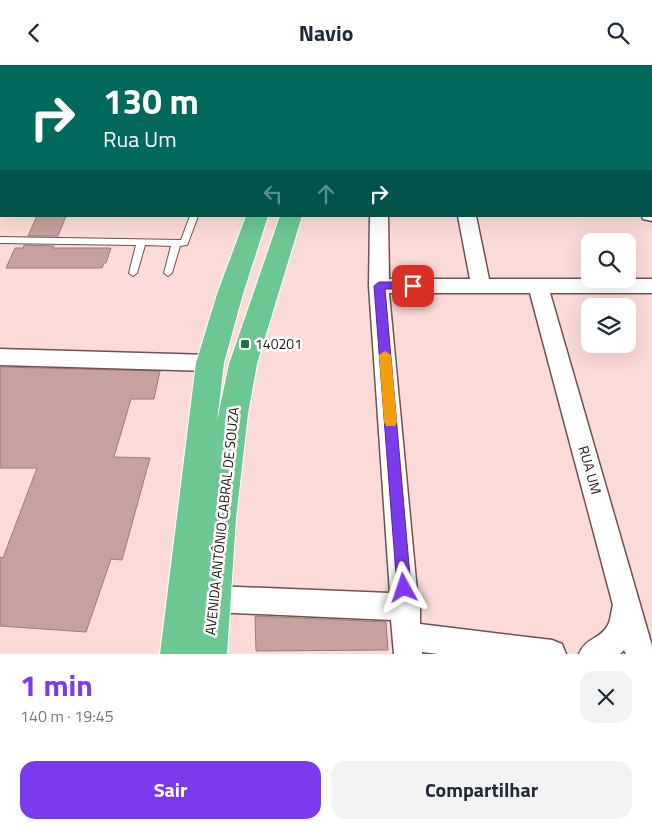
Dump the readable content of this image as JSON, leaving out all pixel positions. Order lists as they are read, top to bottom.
{
  "streets": {
    "highway": ["AVENIDA ANTÔNIO CABRAL DE SOUZA"],
    "street": ["RUA UM"]
  },
  "places": {
    "transit": ["140201"]
  },
  "page": {
    "header": "Navio",
    "turn": ["130 m", "Rua Um"],
    "heading": ["1 min", "140 m · 19:45"],
    "buttons": ["Sair", "Compartilhar"]
  }
}
